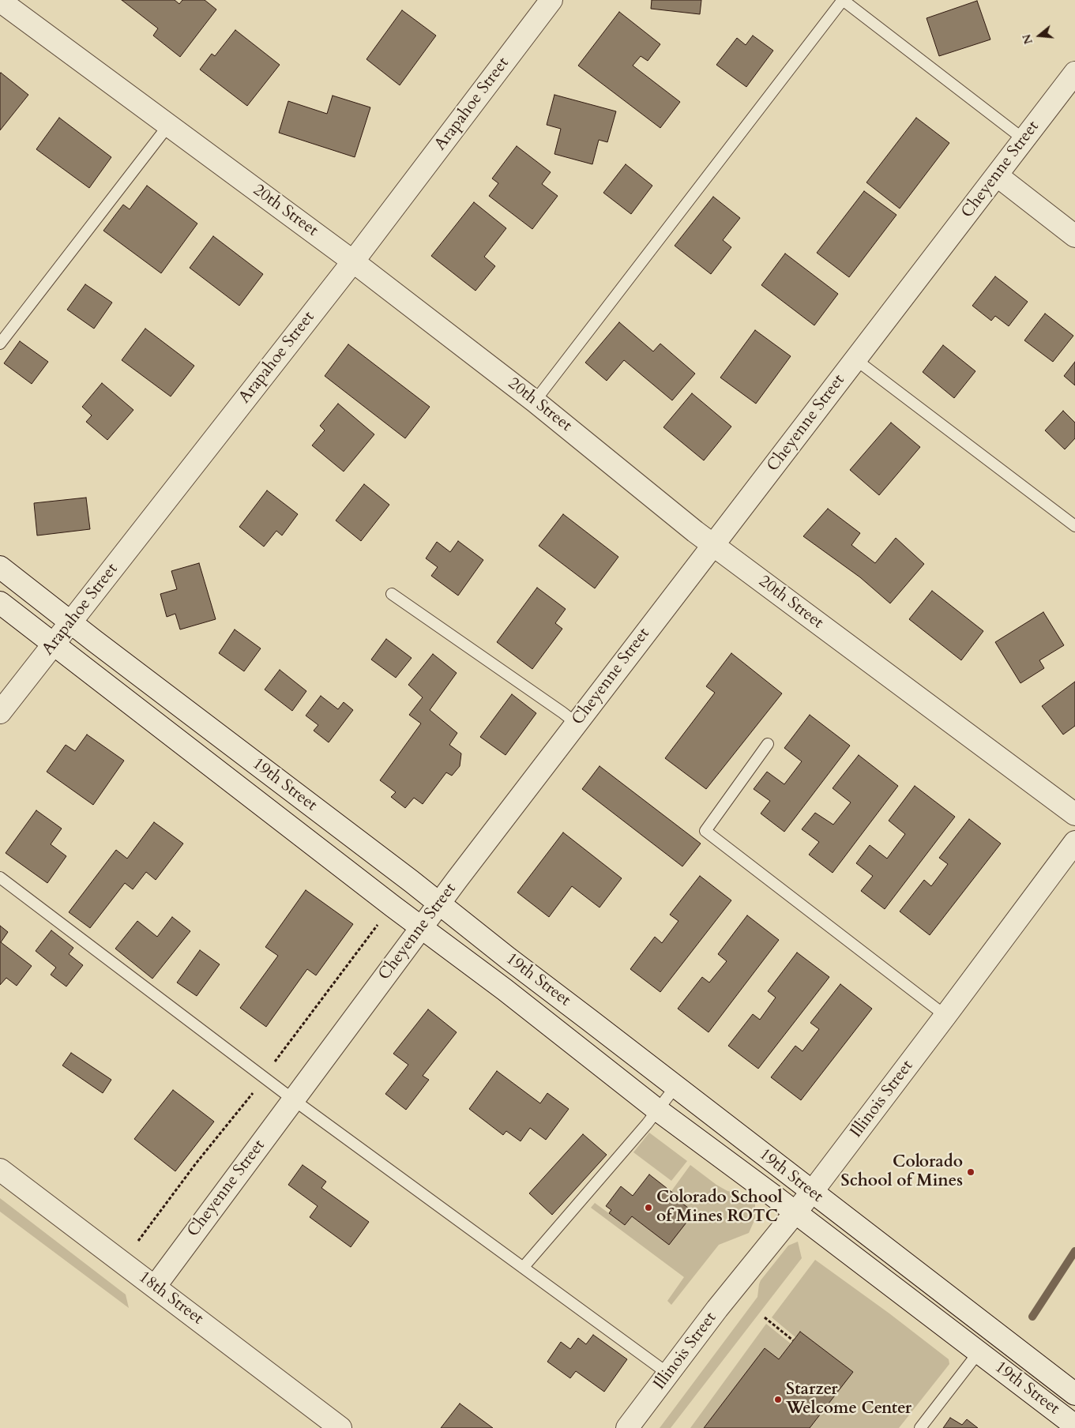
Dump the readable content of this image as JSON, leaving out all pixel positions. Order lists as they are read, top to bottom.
{
  "streets": {
    "street": [
      "Arapahoe Street",
      "Cheyenne Street",
      "20th Street",
      "19th Street",
      "Illinois Street",
      "18th Street"
    ]
  },
  "crossings": [
    ["Arapahoe Street", "20th Street"],
    ["Arapahoe Street", "19th Street"],
    ["Cheyenne Street", "20th Street"],
    ["Cheyenne Street", "19th Street"],
    ["Cheyenne Street", "18th Street"],
    ["19th Street", "Illinois Street"]
  ],
  "places": ["Colorado School of Mines", "Colorado School of Mines ROTC", "Starzer Welcome Center"],
  "north": "left"
}
